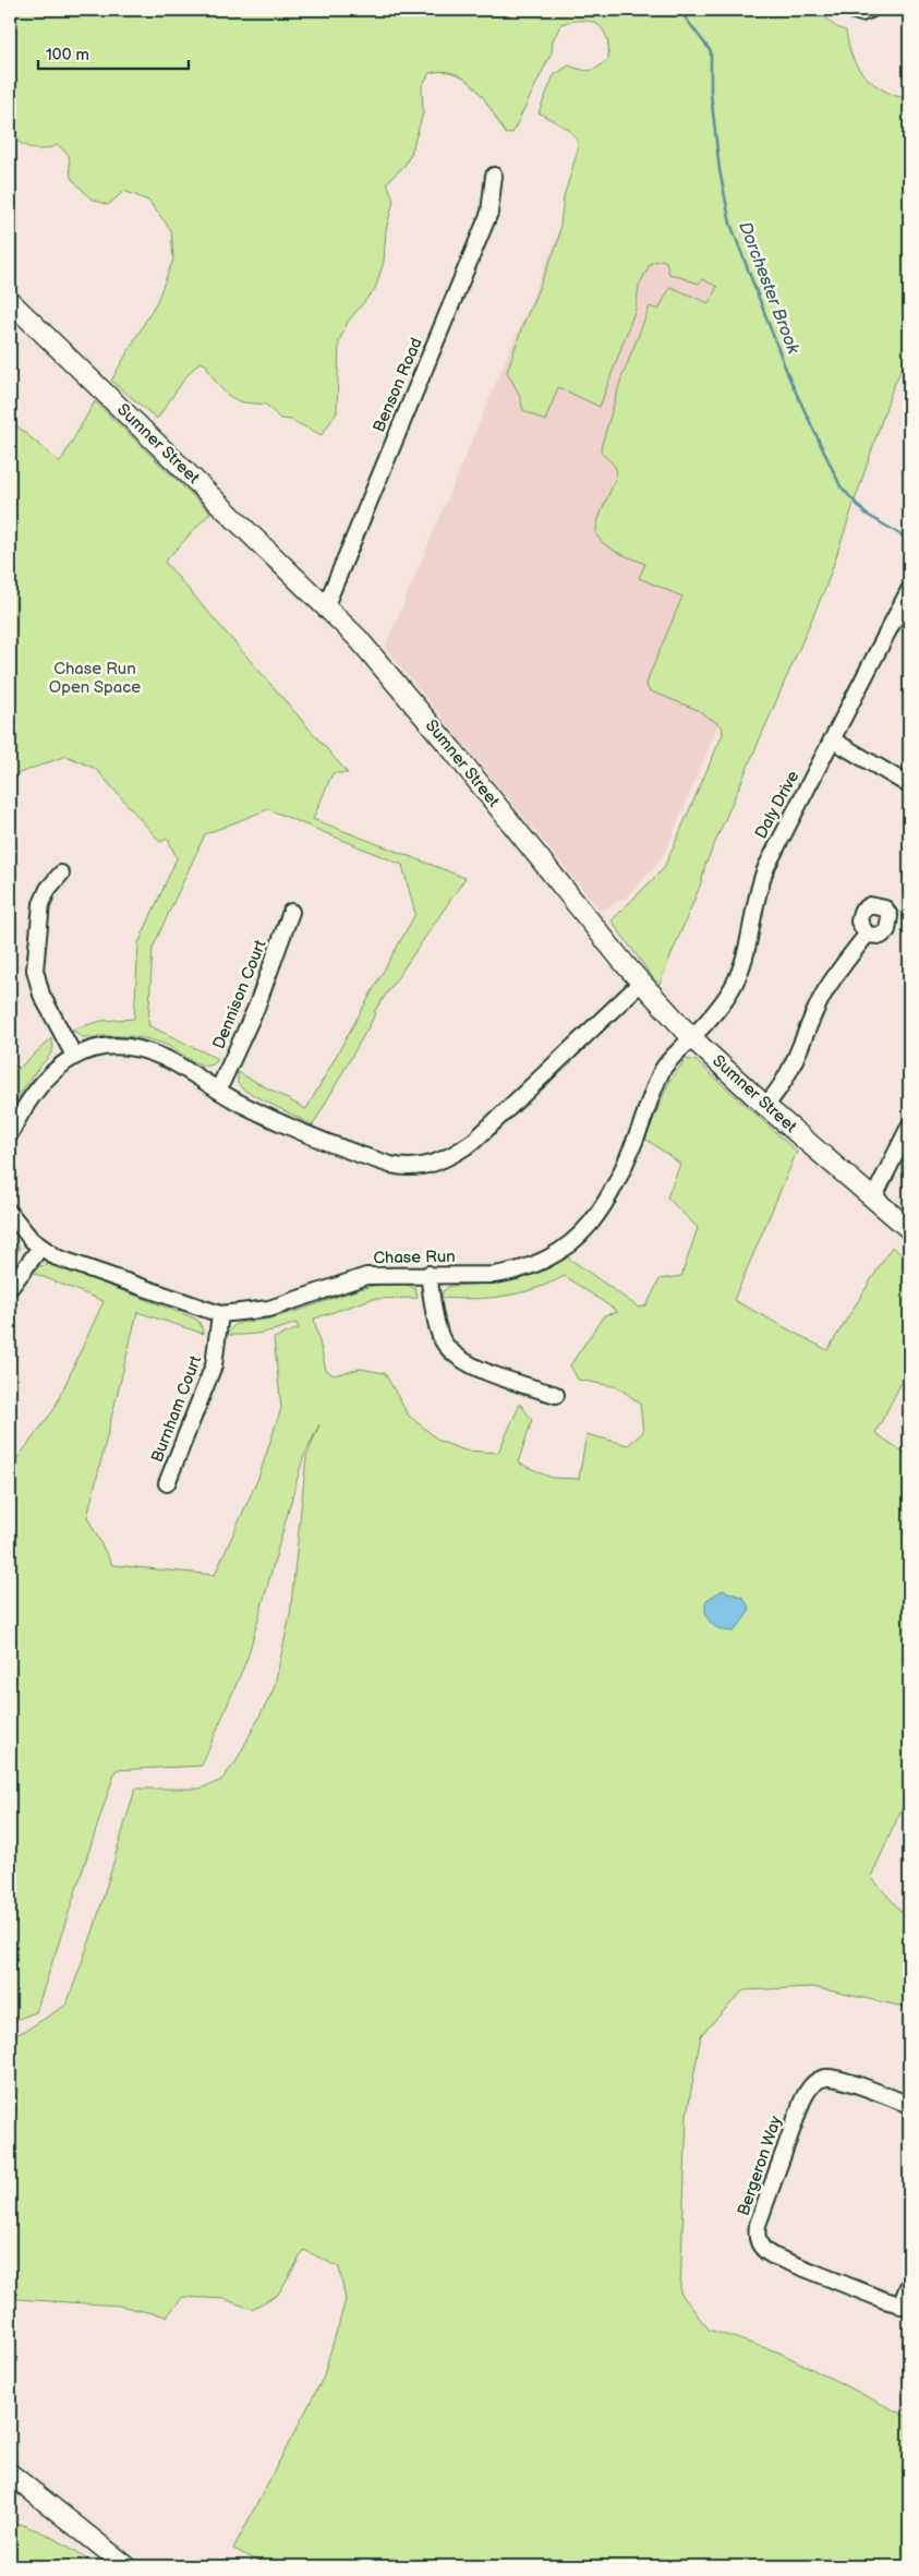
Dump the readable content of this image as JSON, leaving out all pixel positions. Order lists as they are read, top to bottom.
{
  "streets": {
    "main road": ["Sumner Street"],
    "street": [
      "Benson Road",
      "Daly Drive",
      "Dennison Court",
      "Chase Run",
      "Burnham Court",
      "Bergeron Way"
    ]
  },
  "crossings": [
    ["Benson Road", "Sumner Street"],
    ["Sumner Street", "Daly Drive"],
    ["Sumner Street", "Chase Run"],
    ["Daly Drive", "Chase Run"],
    ["Chase Run", "Burnham Court"]
  ],
  "water": ["Dorchester Brook"],
  "parks": ["Chase Run Open Space"],
  "scale_bar": "100 m"
}
